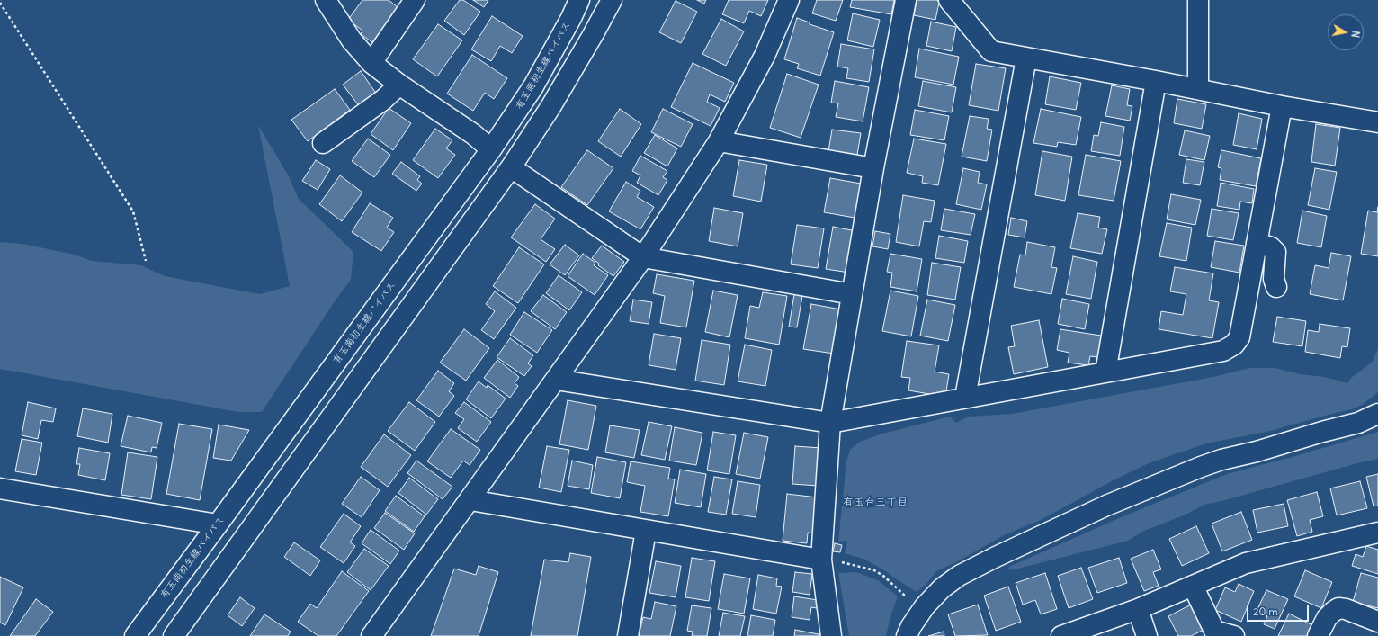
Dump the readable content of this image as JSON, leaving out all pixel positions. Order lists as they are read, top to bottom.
{
  "streets": {
    "street": ["有玉南初生線バイパス"]
  },
  "districts": ["有玉台三丁目"],
  "scale_bar": "20 m",
  "north": "right"
}
